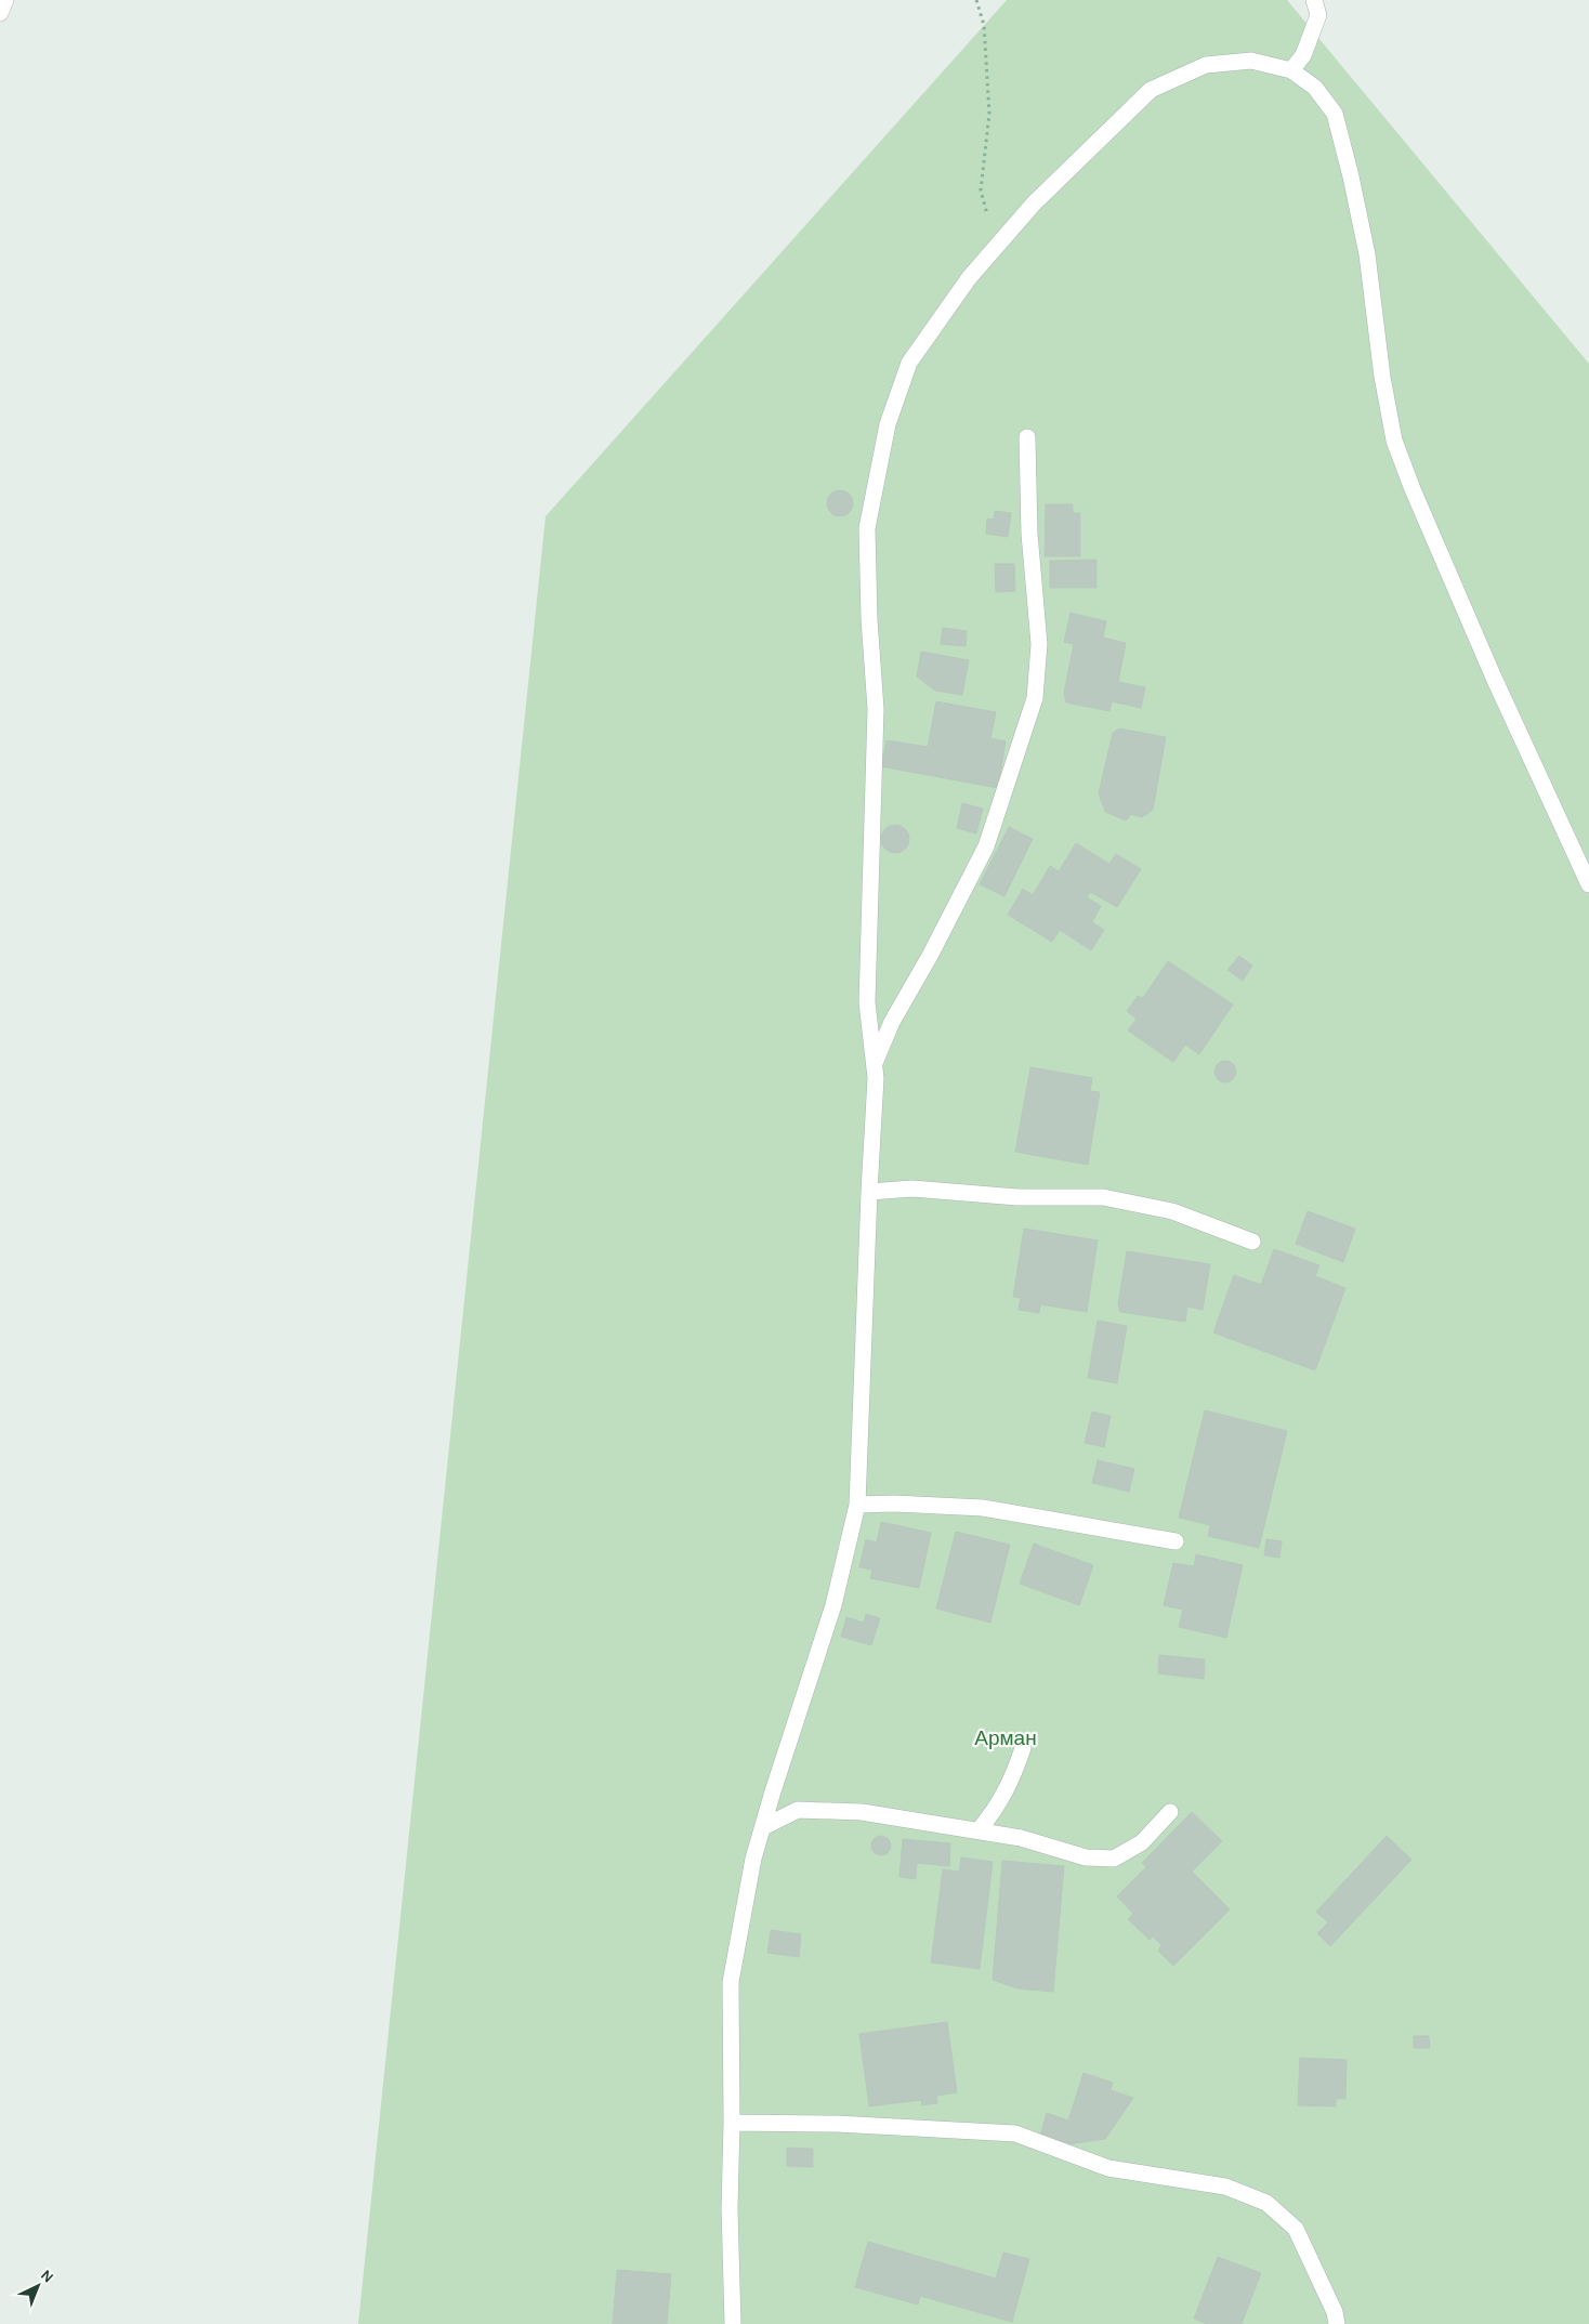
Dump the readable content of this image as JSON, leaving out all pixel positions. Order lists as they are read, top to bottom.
{
  "parks": ["Арман"],
  "north": "top right"
}
